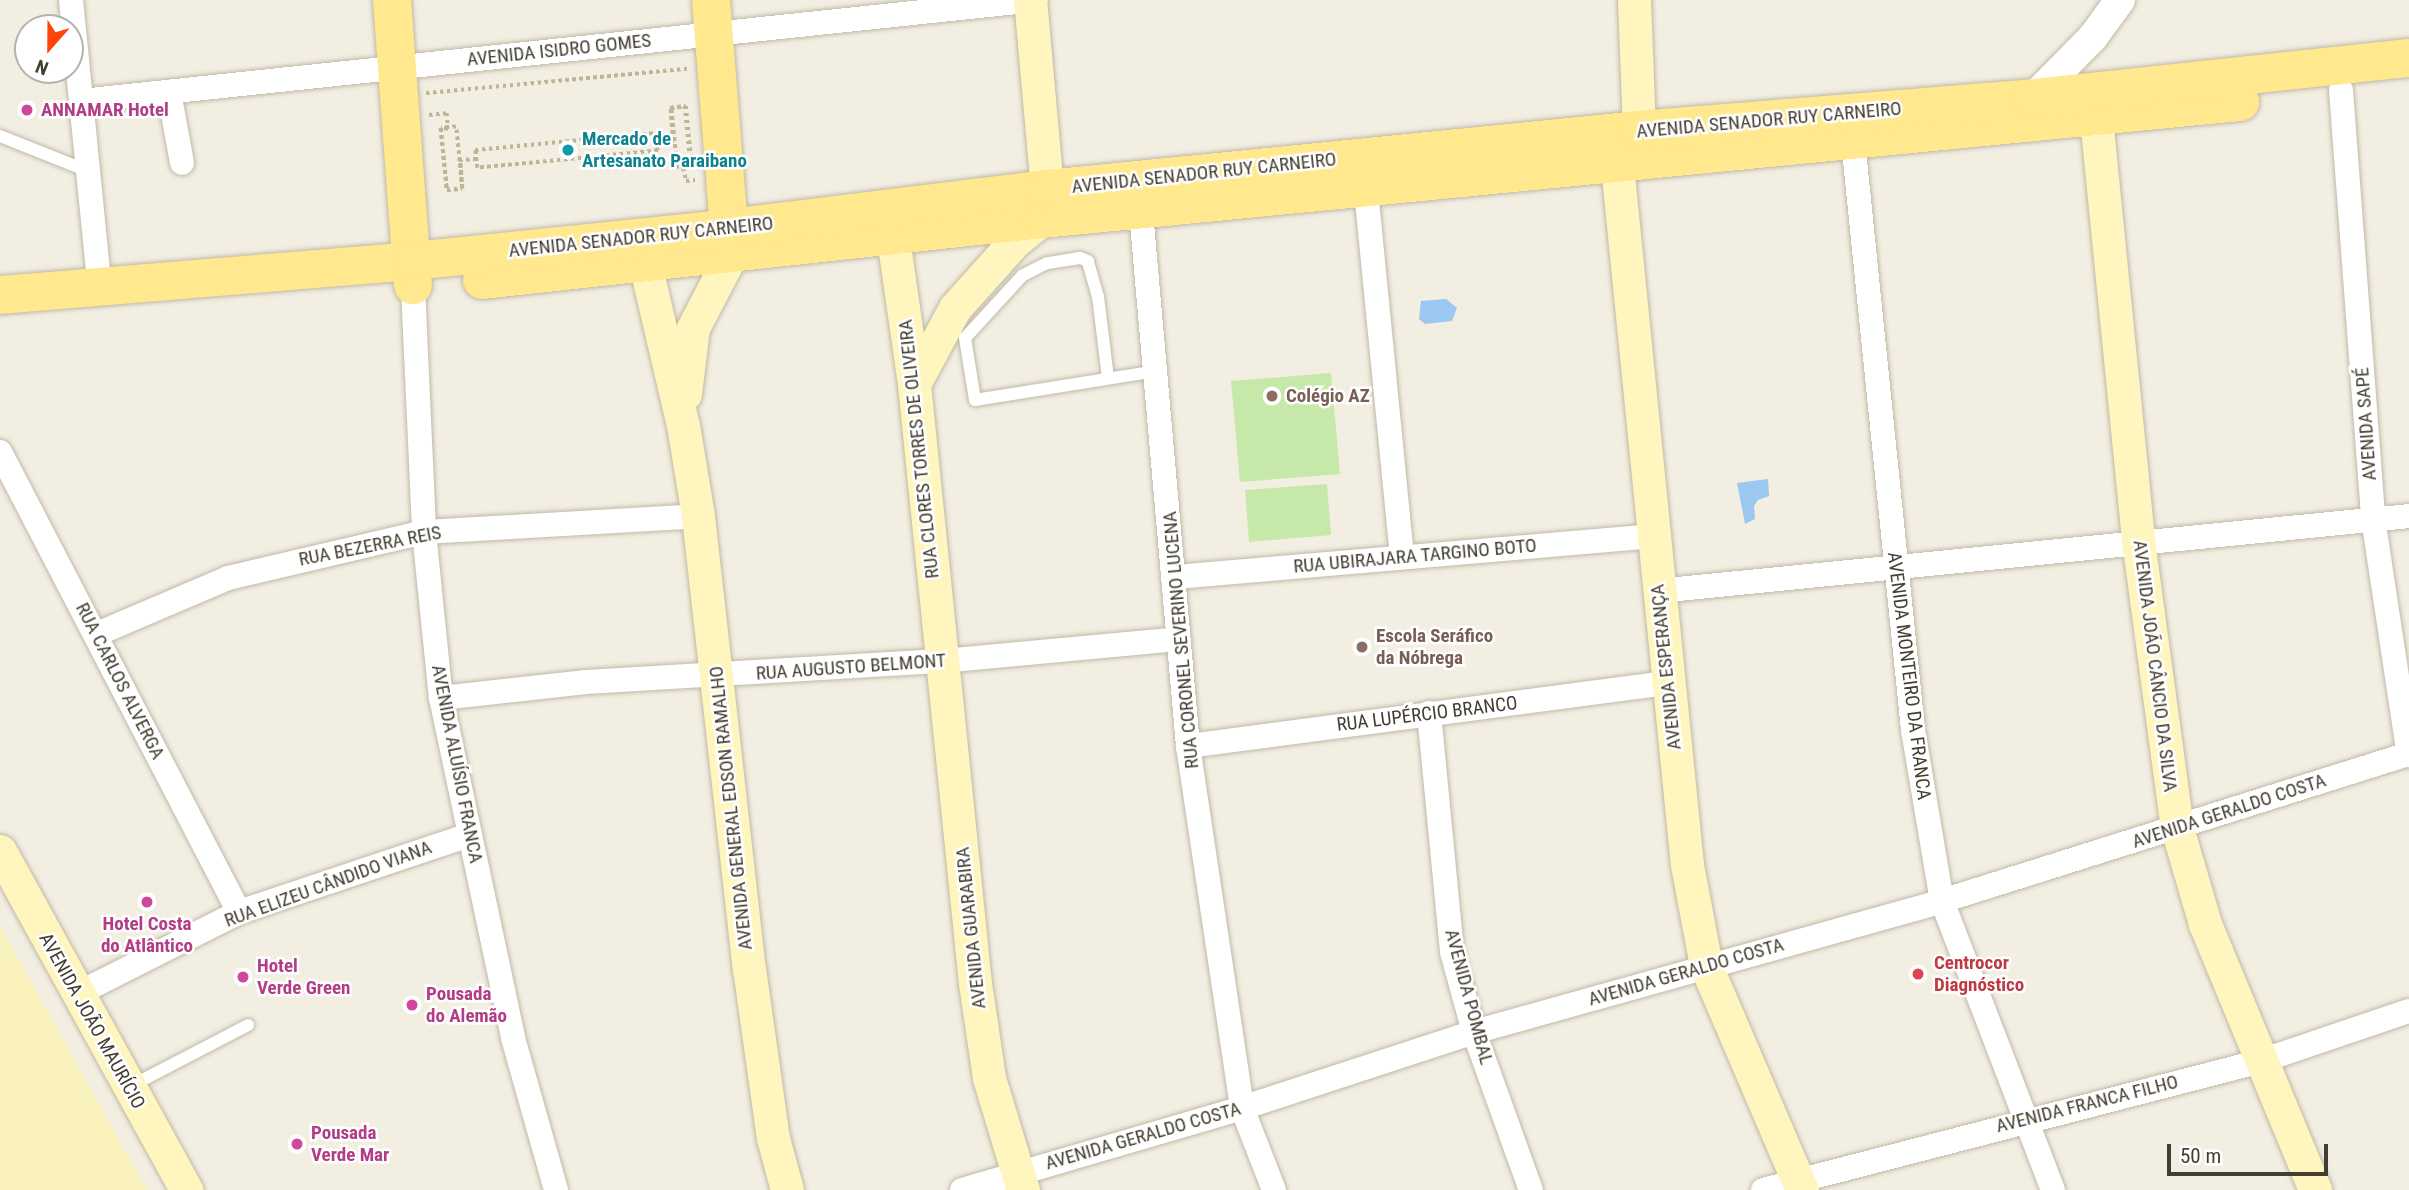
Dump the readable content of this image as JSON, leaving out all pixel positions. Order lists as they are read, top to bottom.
{
  "streets": {
    "main road": [
      "AVENIDA SENADOR RUY CARNEIRO",
      "RUA CLORES TORRES DE OLIVEIRA",
      "AVENIDA JOÃO CÂNCIO DA SILVA",
      "AVENIDA ESPERANÇA",
      "AVENIDA GENERAL EDSON RAMALHO",
      "AVENIDA GUARABIRA",
      "AVENIDA JOÃO MAURÍCIO"
    ],
    "street": [
      "AVENIDA ISIDRO GOMES",
      "AVENIDA SAPÉ",
      "RUA BEZERRA REIS",
      "RUA UBIRAJARA TARGINO BOTO",
      "RUA CORONEL SEVERINO LUCENA",
      "RUA AUGUSTO BELMONT",
      "AVENIDA MONTEIRO DA FRANCA",
      "RUA CARLOS ALVERGA",
      "RUA LUPÉRCIO BRANCO",
      "AVENIDA ALUÍSIO FRANCA",
      "AVENIDA GERALDO COSTA",
      "RUA ELIZEU CÂNDIDO VIANA",
      "AVENIDA POMBAL",
      "AVENIDA FRANCA FILHO"
    ]
  },
  "crossings": [
    ["AVENIDA SENADOR RUY CARNEIRO", "AVENIDA SAPÉ"],
    ["AVENIDA SENADOR RUY CARNEIRO", "RUA CLORES TORRES DE OLIVEIRA"],
    ["AVENIDA SENADOR RUY CARNEIRO", "RUA CORONEL SEVERINO LUCENA"],
    ["AVENIDA SENADOR RUY CARNEIRO", "AVENIDA JOÃO CÂNCIO DA SILVA"],
    ["AVENIDA SENADOR RUY CARNEIRO", "AVENIDA ESPERANÇA"],
    ["AVENIDA SENADOR RUY CARNEIRO", "AVENIDA MONTEIRO DA FRANCA"],
    ["AVENIDA SENADOR RUY CARNEIRO", "AVENIDA ALUÍSIO FRANCA"],
    ["AVENIDA SENADOR RUY CARNEIRO", "AVENIDA GENERAL EDSON RAMALHO"],
    ["AVENIDA SAPÉ", "AVENIDA GERALDO COSTA"],
    ["RUA CLORES TORRES DE OLIVEIRA", "RUA AUGUSTO BELMONT"],
    ["RUA CLORES TORRES DE OLIVEIRA", "AVENIDA GUARABIRA"],
    ["RUA BEZERRA REIS", "RUA CARLOS ALVERGA"],
    ["RUA BEZERRA REIS", "AVENIDA ALUÍSIO FRANCA"],
    ["RUA BEZERRA REIS", "AVENIDA GENERAL EDSON RAMALHO"],
    ["RUA UBIRAJARA TARGINO BOTO", "RUA CORONEL SEVERINO LUCENA"],
    ["RUA UBIRAJARA TARGINO BOTO", "AVENIDA ESPERANÇA"],
    ["RUA CORONEL SEVERINO LUCENA", "RUA AUGUSTO BELMONT"],
    ["RUA CORONEL SEVERINO LUCENA", "RUA LUPÉRCIO BRANCO"],
    ["RUA CORONEL SEVERINO LUCENA", "AVENIDA GERALDO COSTA"],
    ["AVENIDA JOÃO CÂNCIO DA SILVA", "AVENIDA GERALDO COSTA"],
    ["AVENIDA JOÃO CÂNCIO DA SILVA", "AVENIDA FRANCA FILHO"],
    ["RUA AUGUSTO BELMONT", "AVENIDA ALUÍSIO FRANCA"],
    ["RUA AUGUSTO BELMONT", "AVENIDA GENERAL EDSON RAMALHO"],
    ["RUA AUGUSTO BELMONT", "AVENIDA GUARABIRA"],
    ["AVENIDA ESPERANÇA", "RUA LUPÉRCIO BRANCO"],
    ["AVENIDA ESPERANÇA", "AVENIDA GERALDO COSTA"],
    ["AVENIDA ESPERANÇA", "AVENIDA FRANCA FILHO"],
    ["AVENIDA MONTEIRO DA FRANCA", "AVENIDA GERALDO COSTA"],
    ["AVENIDA MONTEIRO DA FRANCA", "AVENIDA FRANCA FILHO"],
    ["RUA CARLOS ALVERGA", "RUA ELIZEU CÂNDIDO VIANA"],
    ["RUA LUPÉRCIO BRANCO", "AVENIDA POMBAL"],
    ["AVENIDA ALUÍSIO FRANCA", "RUA ELIZEU CÂNDIDO VIANA"],
    ["AVENIDA GERALDO COSTA", "AVENIDA GUARABIRA"],
    ["AVENIDA GERALDO COSTA", "AVENIDA POMBAL"],
    ["RUA ELIZEU CÂNDIDO VIANA", "AVENIDA JOÃO MAURÍCIO"]
  ],
  "places": [
    "ANNAMAR Hotel",
    "Mercado de Artesanato Paraibano",
    "Colégio AZ",
    "Escola Seráfico da Nóbrega",
    "Hotel Costa do Atlântico",
    "Centrocor Diagnóstico",
    "Hotel Verde Green",
    "Pousada do Alemão",
    "Pousada Verde Mar"
  ],
  "scale_bar": "50 m",
  "north": "bottom"
}
